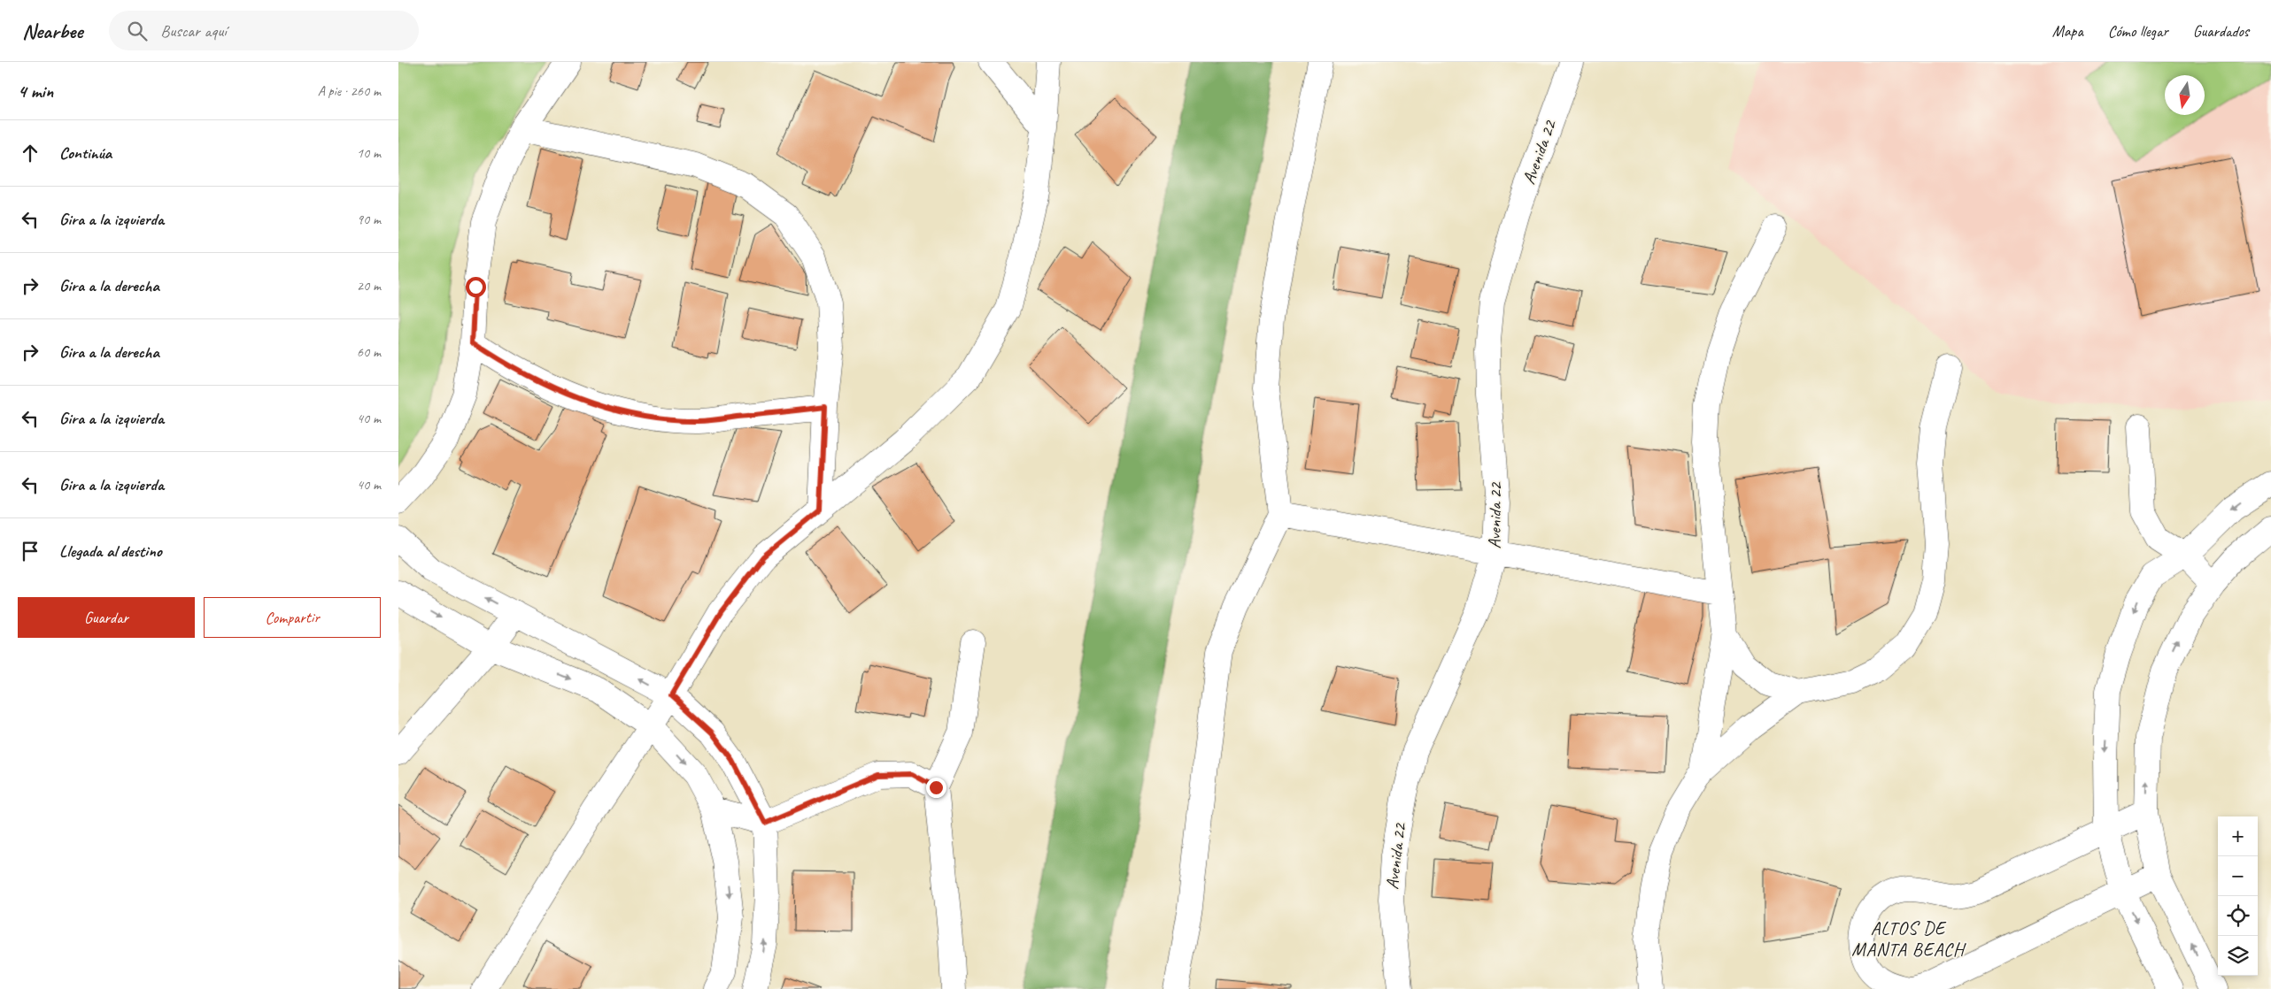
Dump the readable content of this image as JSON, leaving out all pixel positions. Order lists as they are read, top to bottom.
{
  "streets": {
    "street": ["Avenida 22"]
  },
  "districts": ["ALTOS DE MANTA BEACH"],
  "north": "bottom",
  "page": {
    "header": "Nearbee",
    "search": "Buscar aquí",
    "nav": ["Mapa", "Cómo llegar", "Guardados"],
    "heading": ["4 min", "A pie · 260 m"],
    "list": [
      ["Continúa", "10 m"],
      ["Gira a la izquierda", "90 m"],
      ["Gira a la derecha", "20 m"],
      ["Gira a la derecha", "60 m"],
      ["Gira a la izquierda", "40 m"],
      ["Gira a la izquierda", "40 m"],
      "Llegada al destino"
    ],
    "buttons": ["Guardar", "Compartir"],
    "map_buttons": ["+", "−"]
  }
}
